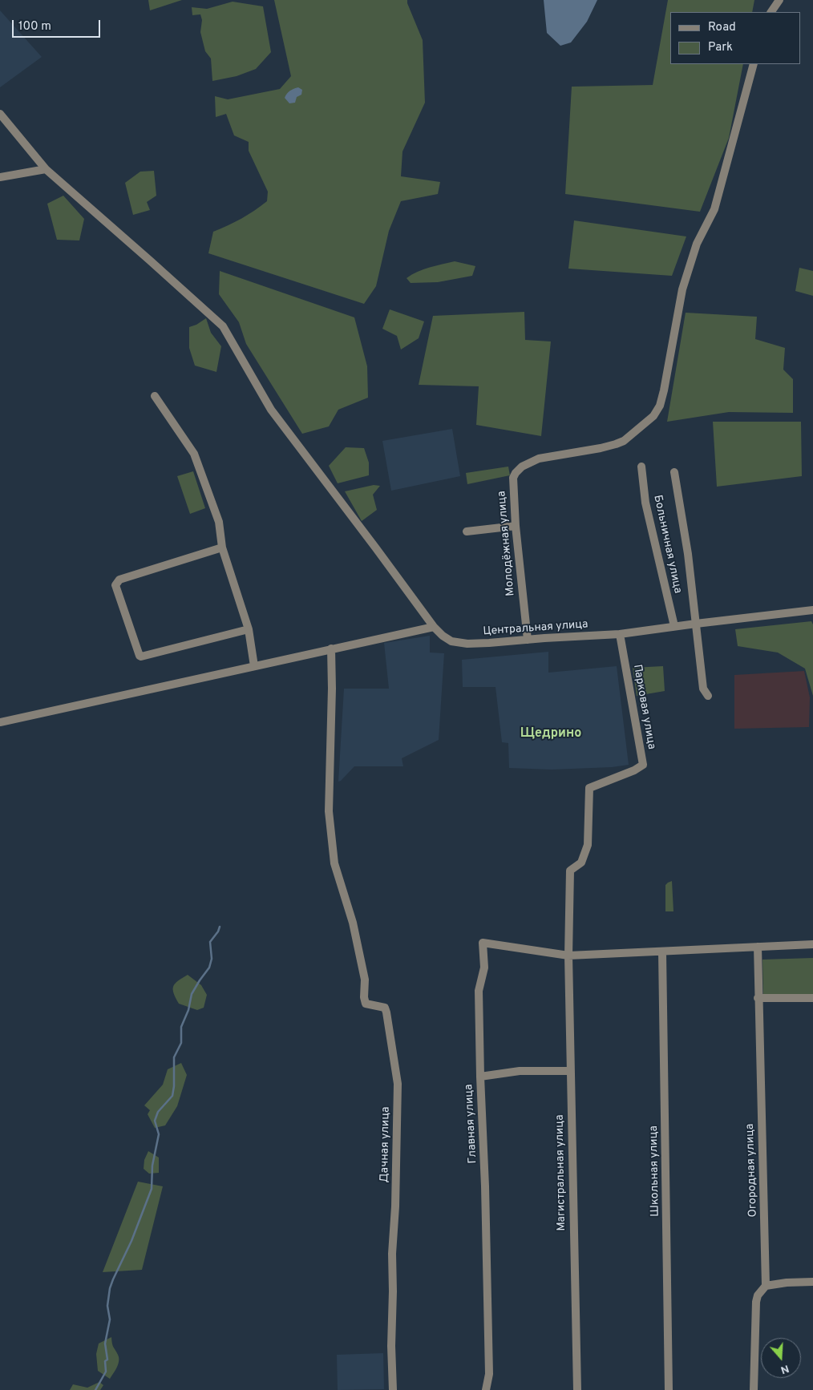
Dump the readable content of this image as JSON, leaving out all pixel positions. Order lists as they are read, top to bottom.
{
  "streets": {
    "street": [
      "Молодёжная улица",
      "Больничная улица",
      "Центральная улица",
      "Парковая улица",
      "Главная улица",
      "Дачная улица",
      "Огородная улица",
      "Школьная улица",
      "Магистральная улица"
    ]
  },
  "crossings": [
    ["Молодёжная улица", "Центральная улица"],
    ["Больничная улица", "Центральная улица"],
    ["Центральная улица", "Парковая улица"],
    ["Парковая улица", "Магистральная улица"],
    ["Главная улица", "Магистральная улица"]
  ],
  "districts": ["Щедрино"],
  "legend": ["Road", "Park"],
  "scale_bar": "100 m",
  "north": "bottom"
}
